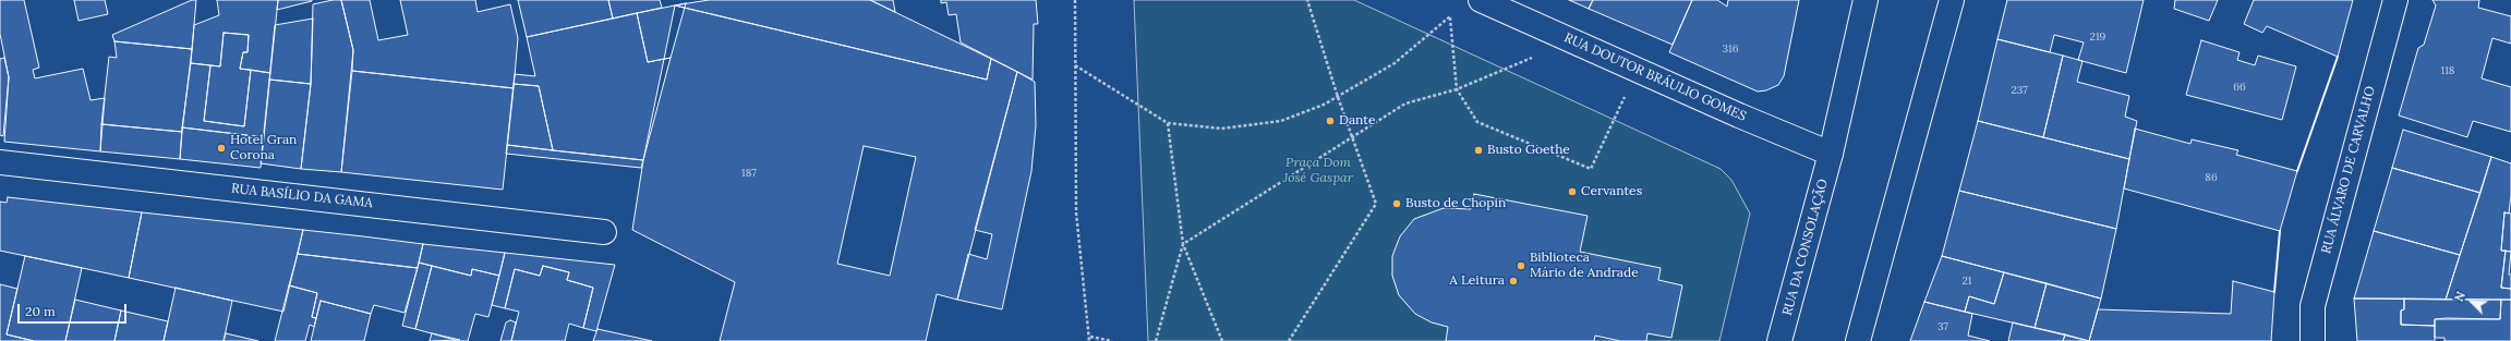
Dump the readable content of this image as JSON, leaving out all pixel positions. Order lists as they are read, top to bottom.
{
  "streets": {
    "street": [
      "RUA DOUTOR BRÁULIO GOMES",
      "RUA ÁLVARO DE CARVALHO",
      "RUA BASÍLIO DA GAMA",
      "RUA DA CONSOLAÇÃO"
    ]
  },
  "crossings": [
    ["RUA DOUTOR BRÁULIO GOMES", "RUA DA CONSOLAÇÃO"]
  ],
  "parks": ["Praça Dom José Gaspar"],
  "places": [
    "Dante",
    "Hotel Gran Corona",
    "Busto Goethe",
    "Cervantes",
    "Busto de Chopin",
    "Biblioteca Mário de Andrade",
    "A Leitura"
  ],
  "house_numbers": [
    "219",
    "316",
    "118",
    "66",
    "237",
    "187",
    "86",
    "21",
    "37"
  ],
  "scale_bar": "20 m",
  "north": "top left"
}
